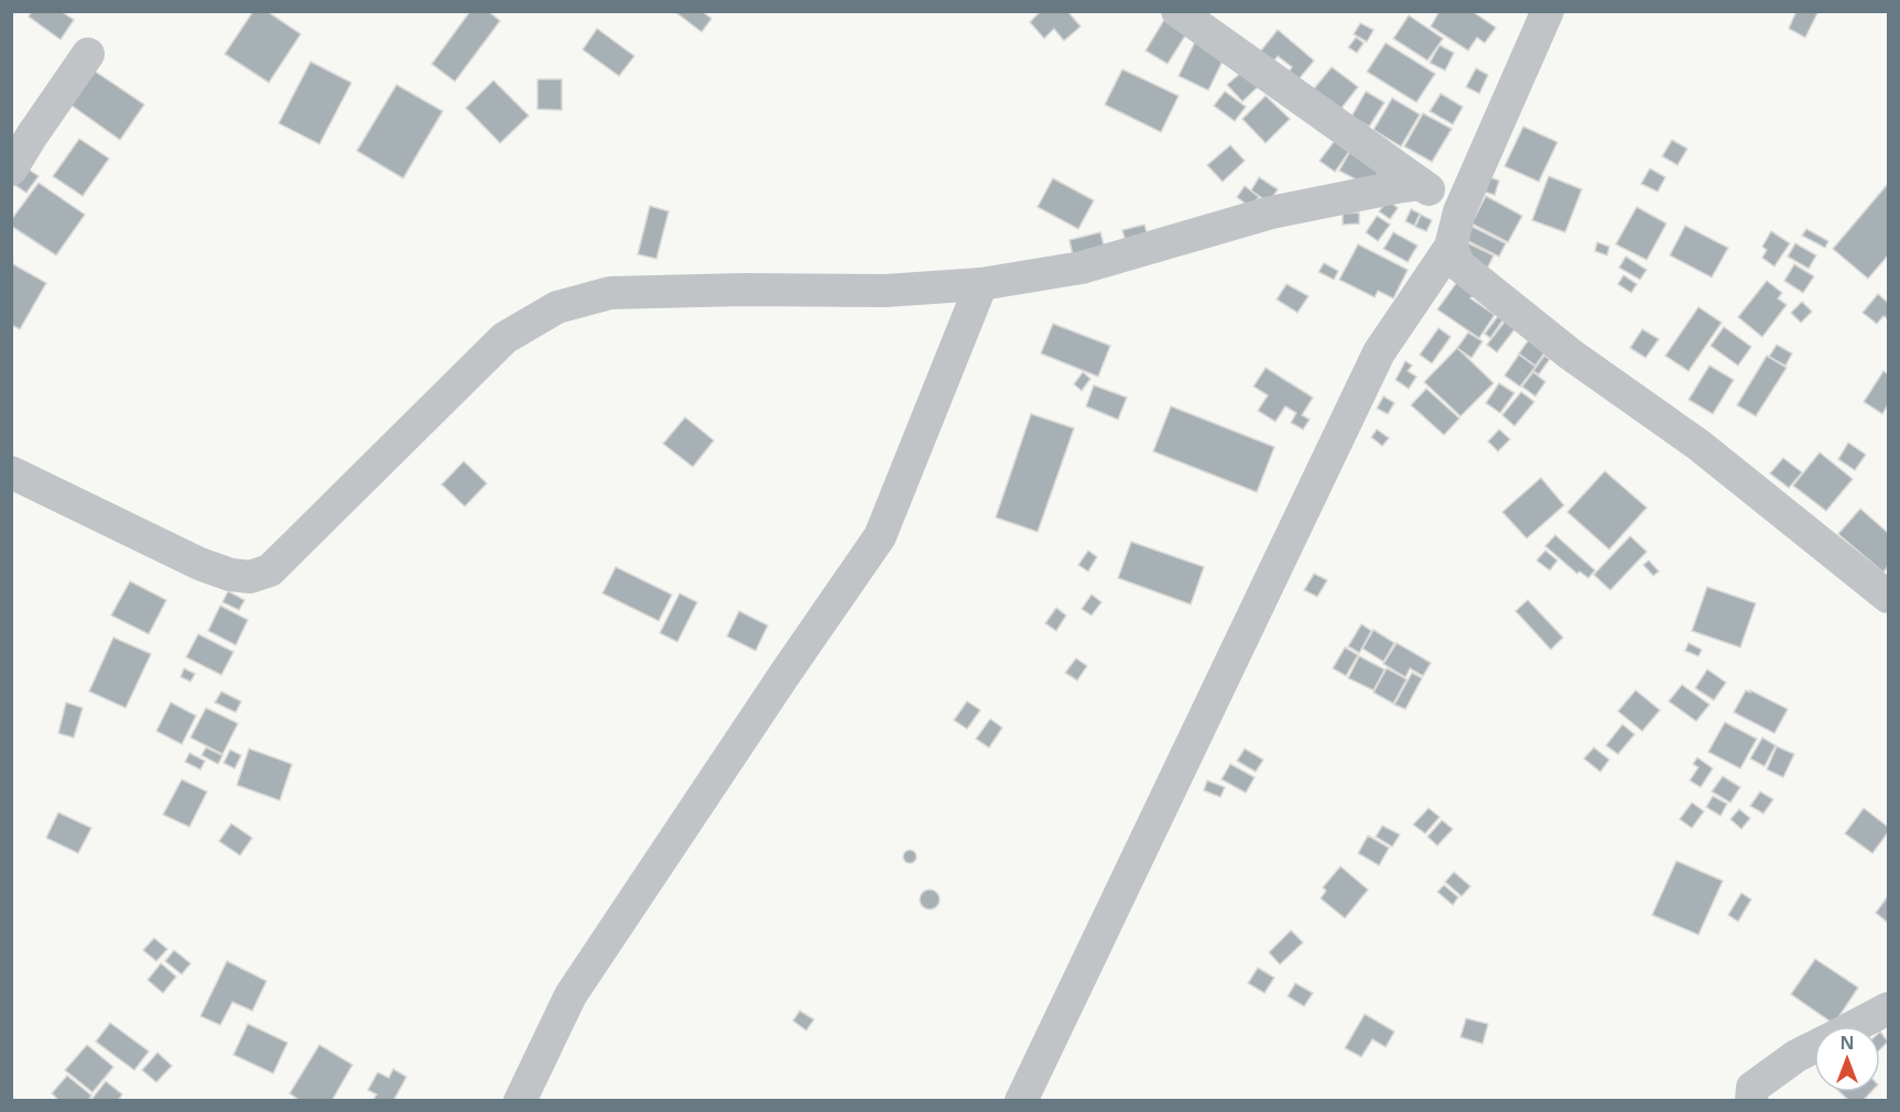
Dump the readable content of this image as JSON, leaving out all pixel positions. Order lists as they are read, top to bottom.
{
  "north": "top"
}
